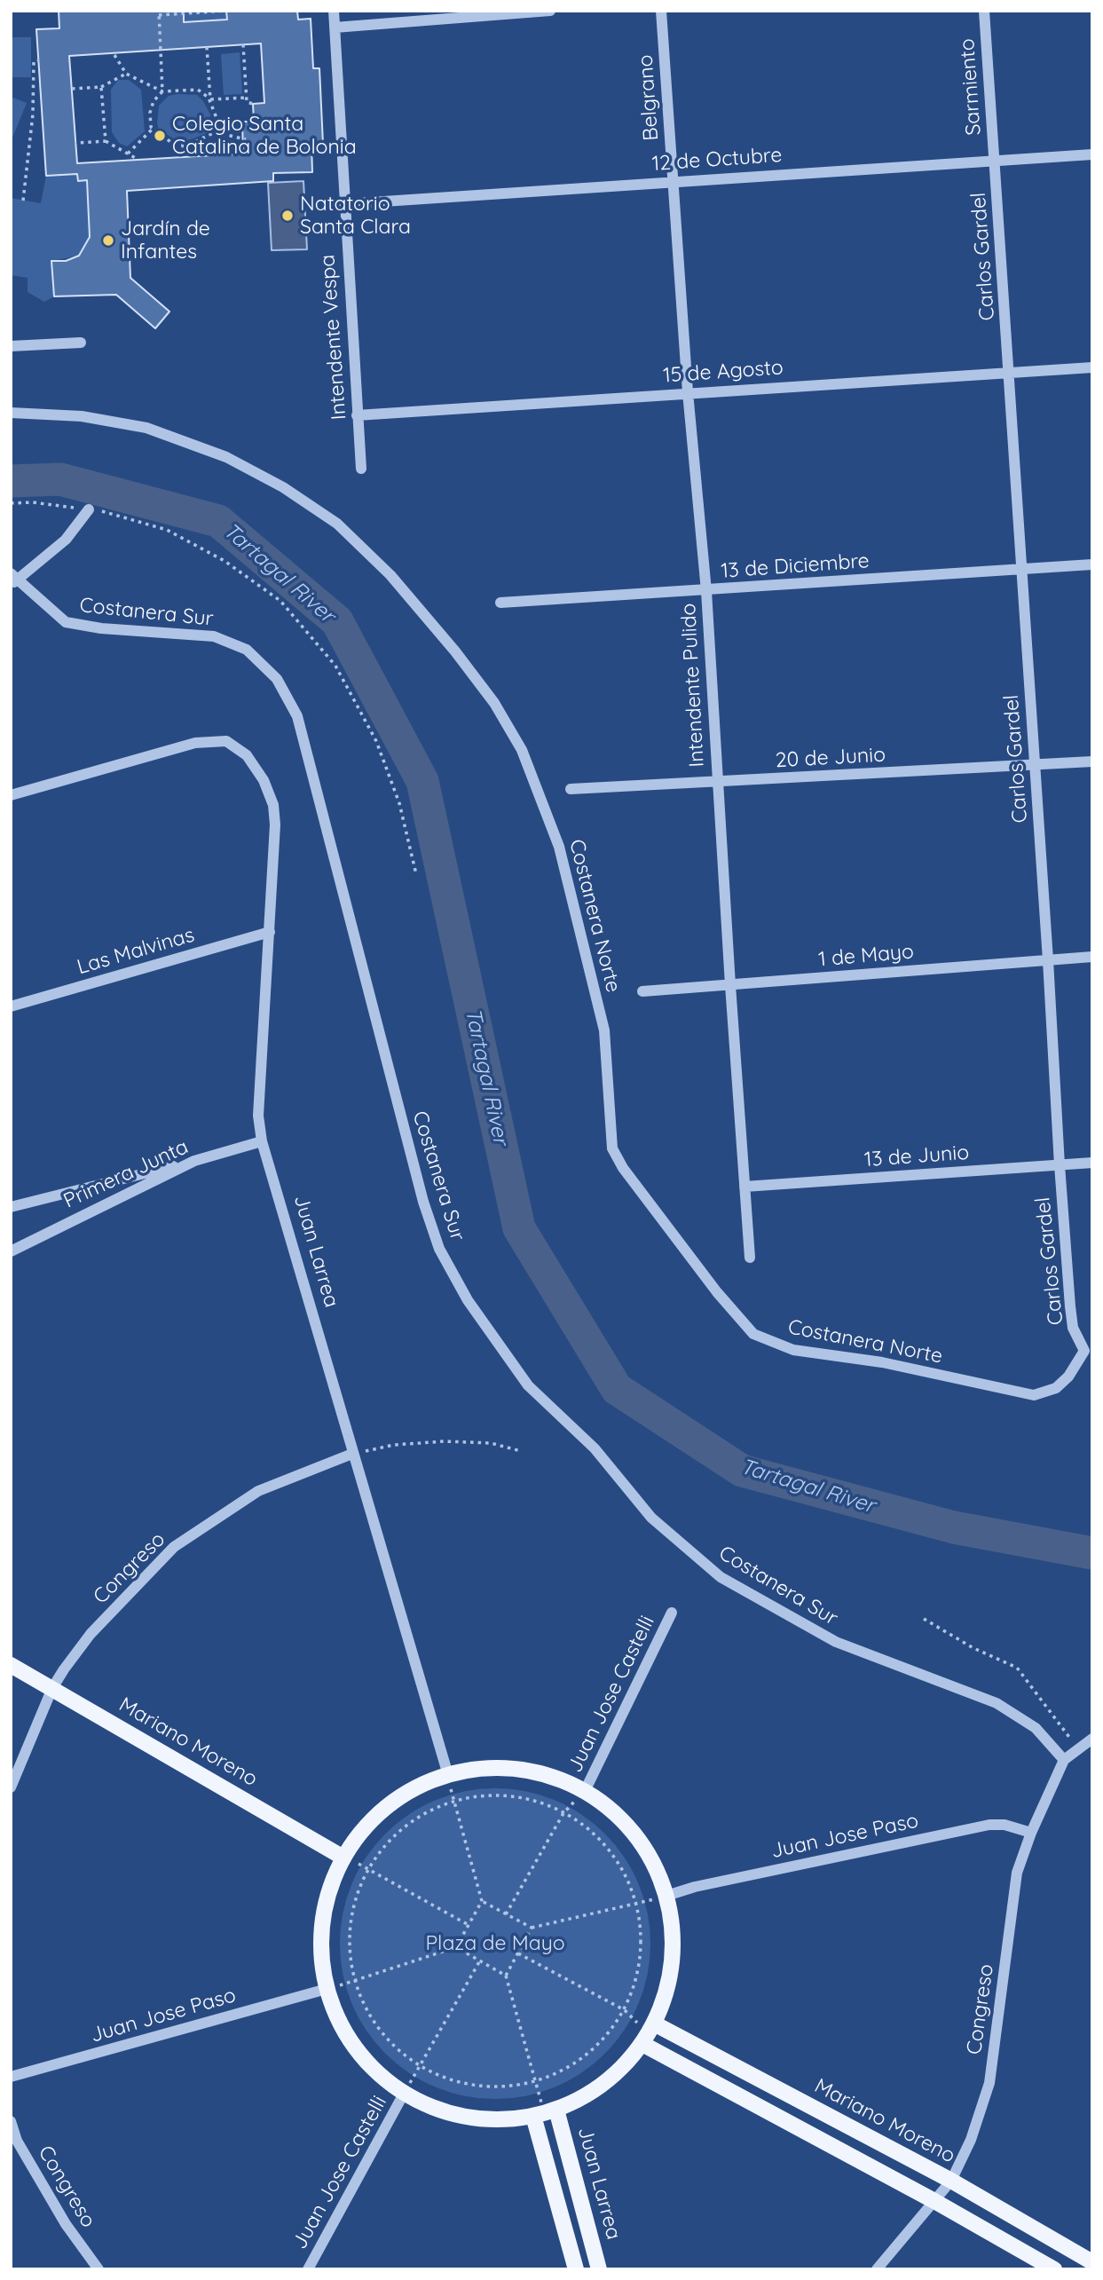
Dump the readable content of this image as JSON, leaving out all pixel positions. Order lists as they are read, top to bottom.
{
  "streets": {
    "main road": ["Juan Larrea", "Mariano Moreno"],
    "street": [
      "Sarmiento",
      "Belgrano",
      "12 de Octubre",
      "Carlos Gardel",
      "Intendente Vespa",
      "15 de Agosto",
      "13 de Diciembre",
      "Costanera Sur",
      "Intendente Pulido",
      "20 de Junio",
      "Costanera Norte",
      "Las Malvinas",
      "1 de Mayo",
      "13 de Junio",
      "Primera Junta",
      "Congreso",
      "Juan Jose Castelli",
      "Juan Jose Paso"
    ]
  },
  "crossings": [
    ["Sarmiento", "12 de Octubre"],
    ["Sarmiento", "Carlos Gardel"],
    ["Belgrano", "12 de Octubre"],
    ["Belgrano", "Intendente Pulido"],
    ["12 de Octubre", "Carlos Gardel"],
    ["12 de Octubre", "Intendente Vespa"],
    ["12 de Octubre", "Intendente Pulido"],
    ["Carlos Gardel", "15 de Agosto"],
    ["Carlos Gardel", "13 de Diciembre"],
    ["Carlos Gardel", "20 de Junio"],
    ["Carlos Gardel", "Costanera Norte"],
    ["Carlos Gardel", "1 de Mayo"],
    ["Carlos Gardel", "13 de Junio"],
    ["Intendente Vespa", "15 de Agosto"],
    ["15 de Agosto", "Intendente Pulido"],
    ["13 de Diciembre", "Intendente Pulido"],
    ["Costanera Sur", "Congreso"],
    ["Intendente Pulido", "20 de Junio"],
    ["Intendente Pulido", "1 de Mayo"],
    ["Intendente Pulido", "13 de Junio"],
    ["Las Malvinas", "Juan Larrea"],
    ["Primera Junta", "Juan Larrea"],
    ["Juan Larrea", "Congreso"],
    ["Congreso", "Mariano Moreno"],
    ["Congreso", "Juan Jose Paso"]
  ],
  "water": ["Tartagal River"],
  "parks": ["Plaza de Mayo"],
  "places": ["Colegio Santa Catalina de Bolonia", "Natatorio Santa Clara", "Jardín de Infantes"]
}
